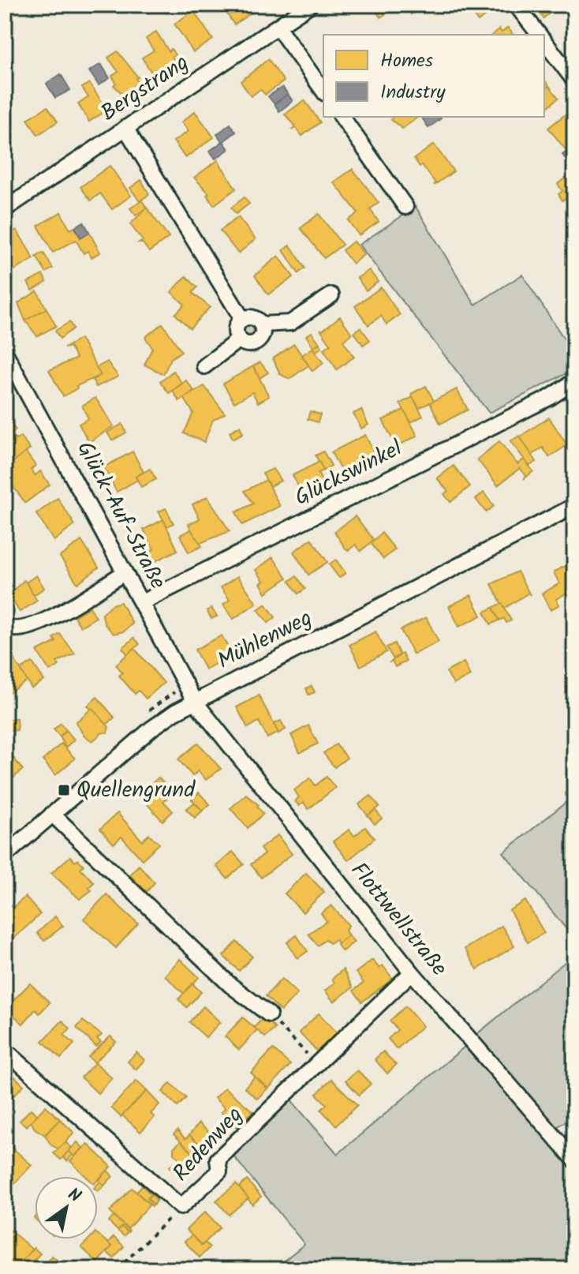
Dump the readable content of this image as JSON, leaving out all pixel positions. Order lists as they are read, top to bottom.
{
  "streets": {
    "street": [
      "Bergstrang",
      "Glückswinkel",
      "Glück-Auf-Straße",
      "Mühlenweg",
      "Flottwellstraße",
      "Redenweg"
    ]
  },
  "crossings": [
    ["Glückswinkel", "Glück-Auf-Straße"],
    ["Glück-Auf-Straße", "Mühlenweg"],
    ["Glück-Auf-Straße", "Flottwellstraße"],
    ["Mühlenweg", "Flottwellstraße"],
    ["Flottwellstraße", "Redenweg"]
  ],
  "places": {
    "transit": ["Quellengrund"]
  },
  "legend": ["Homes", "Industry"],
  "north": "top right"
}
